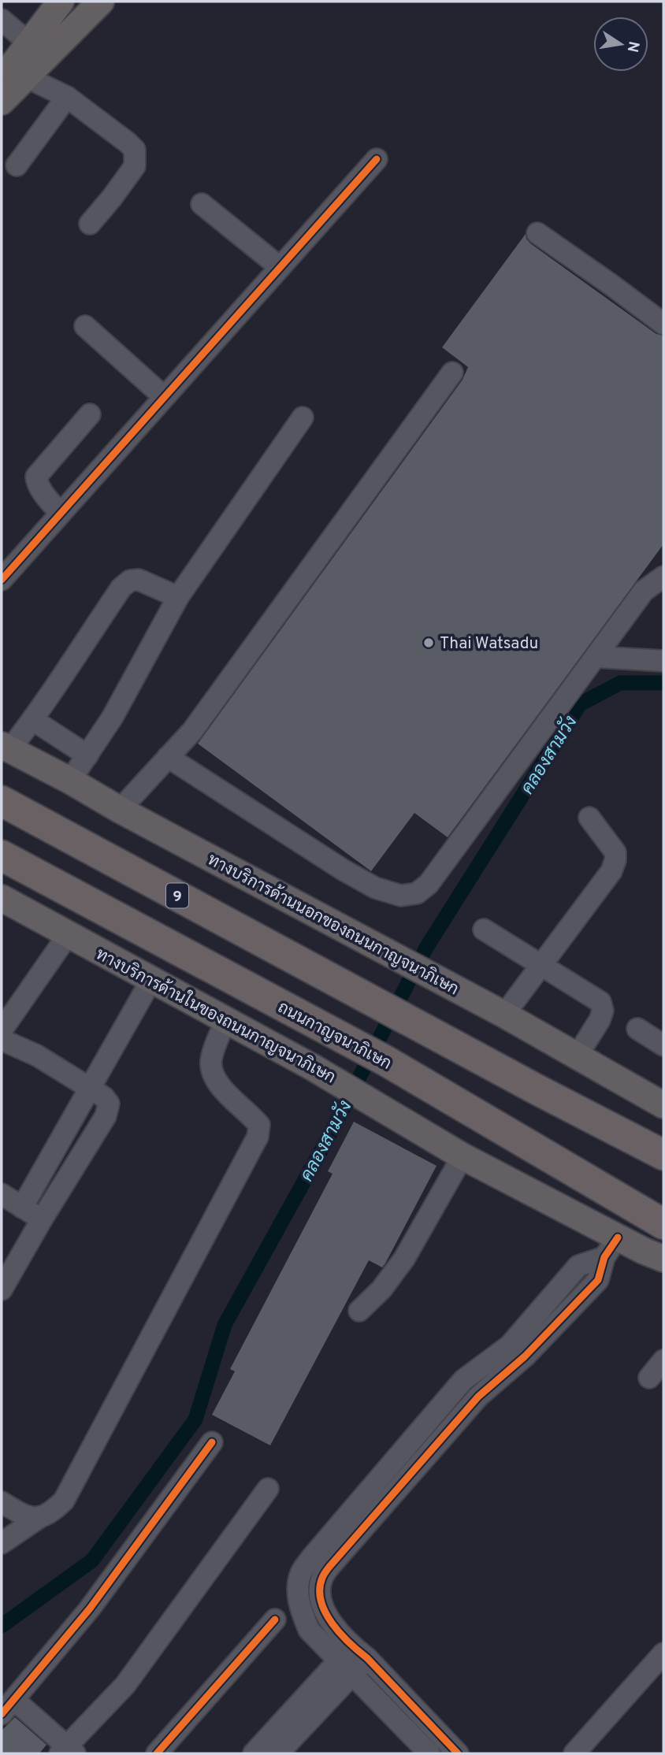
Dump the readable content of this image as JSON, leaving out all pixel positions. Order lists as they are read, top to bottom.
{
  "streets": {
    "highway": ["9", "ถนนกาญจนาภิเษก"],
    "main road": ["ทางบริการด้านนอกของถนนกาญจนาภิเษก", "ทางบริการด้านในของถนนกาญจนาภิเษก"]
  },
  "water": ["คลองสามวัง"],
  "places": ["Thai Watsadu"],
  "north": "right"
}
